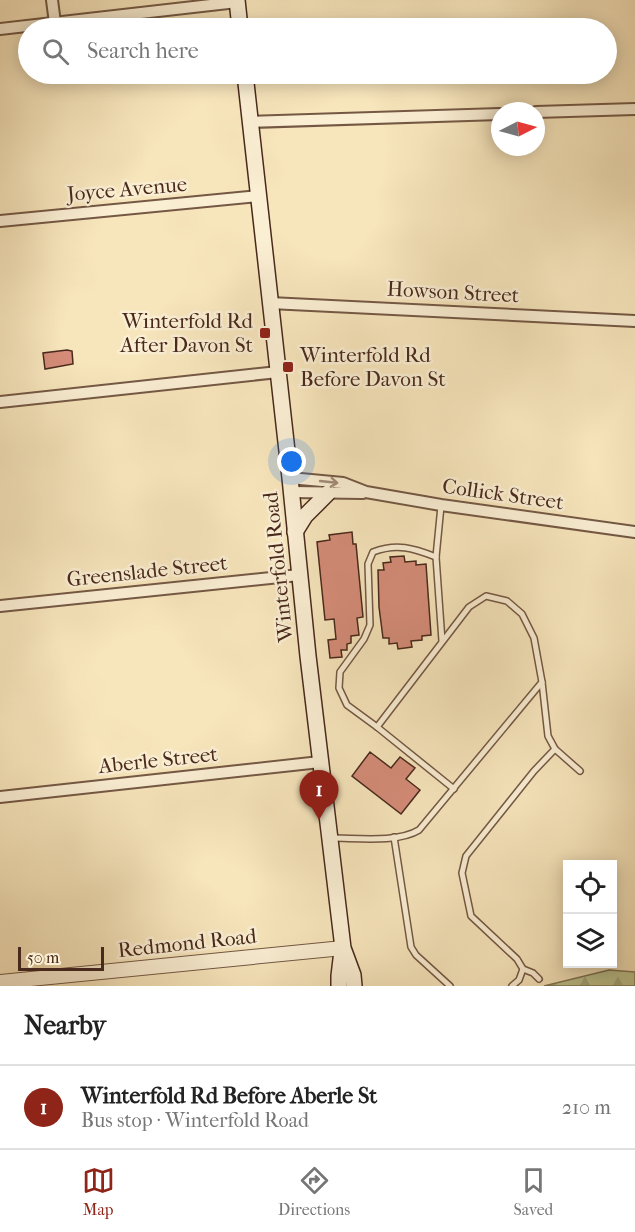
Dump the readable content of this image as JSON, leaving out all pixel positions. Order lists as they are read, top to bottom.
{
  "streets": {
    "main road": ["Winterfold Road"],
    "street": [
      "Joyce Avenue",
      "Howson Street",
      "Collick Street",
      "Greenslade Street",
      "Aberle Street",
      "Redmond Road"
    ]
  },
  "crossings": [
    ["Joyce Avenue", "Winterfold Road"],
    ["Howson Street", "Winterfold Road"],
    ["Collick Street", "Winterfold Road"],
    ["Winterfold Road", "Greenslade Street"],
    ["Winterfold Road", "Aberle Street"],
    ["Winterfold Road", "Redmond Road"]
  ],
  "places": {
    "transit": ["Winterfold Rd After Davon St", "Winterfold Rd Before Davon St"]
  },
  "scale_bar": "50 m",
  "north": "right",
  "page": {
    "search": "Search here",
    "pins": "1",
    "scale": "50 m",
    "heading": "Nearby",
    "list": [
      {
        "mark": "1",
        "name": "Winterfold Rd Before Aberle St",
        "note": "Bus stop · Winterfold Road",
        "value": "210 m"
      }
    ],
    "nav": ["Map", "Directions", "Saved"]
  }
}
